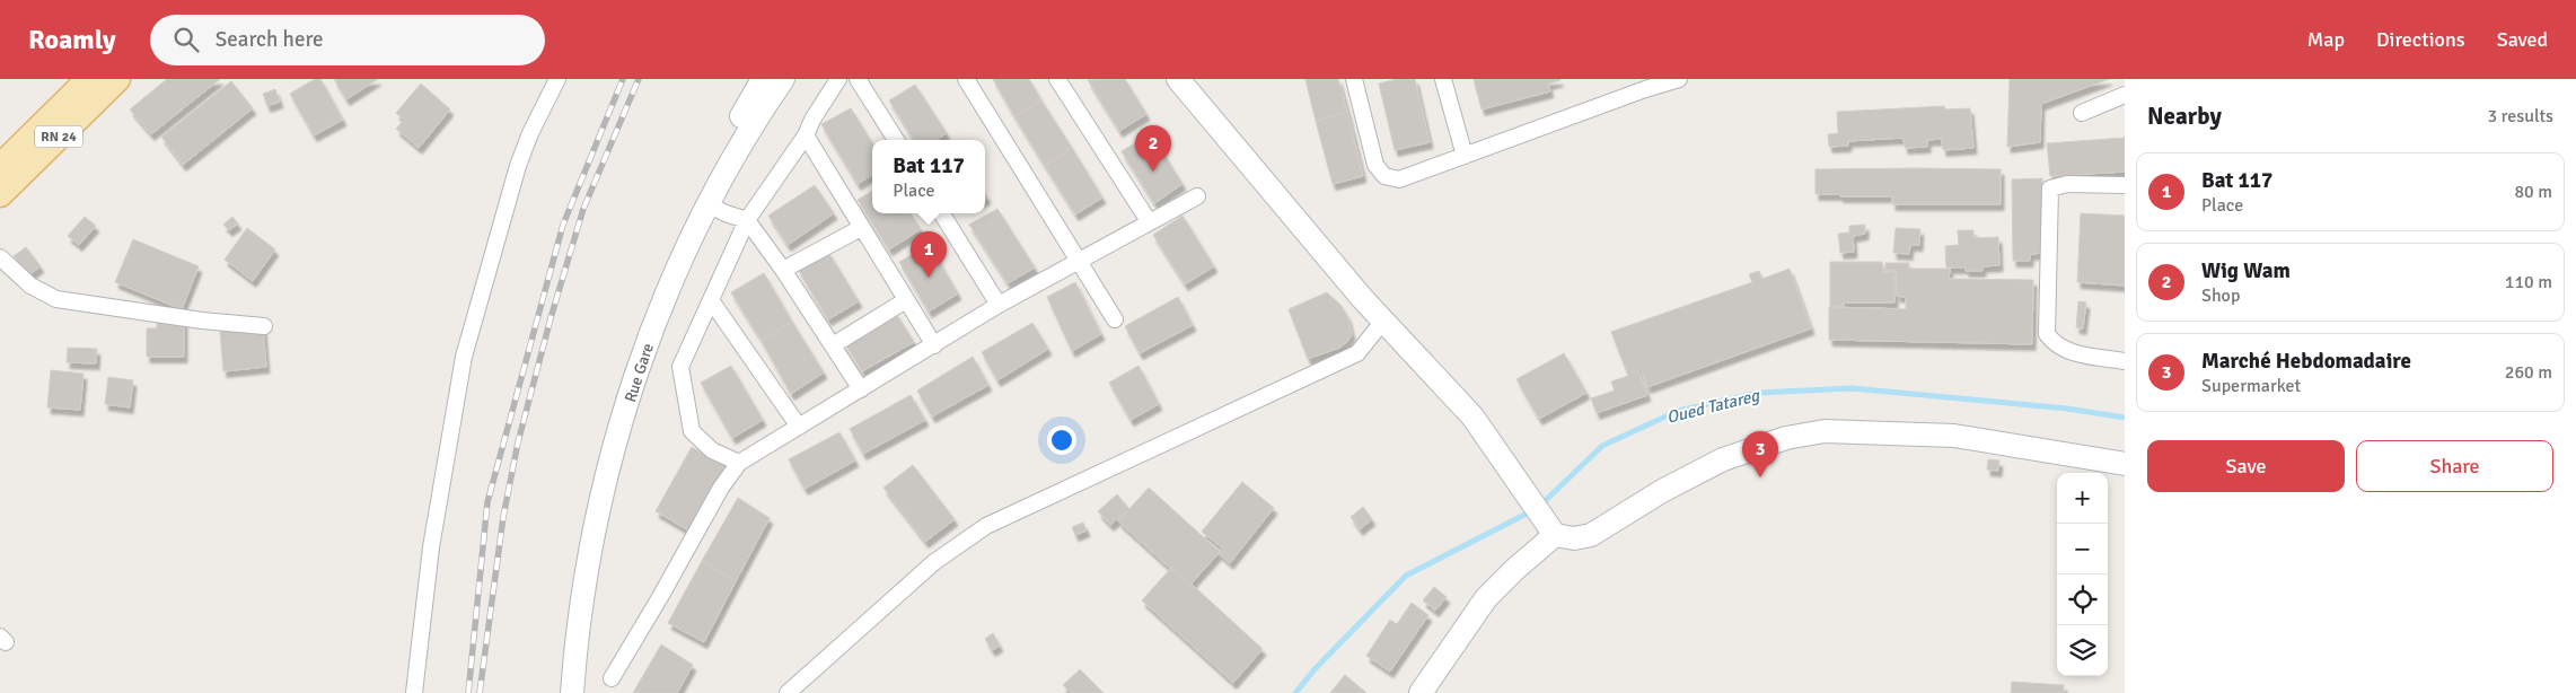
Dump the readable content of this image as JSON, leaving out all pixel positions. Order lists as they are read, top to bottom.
{
  "streets": {
    "main road": ["RN 24"],
    "street": ["Rue Gare"]
  },
  "water": ["Oued Tatareg"],
  "page": {
    "header": "Roamly",
    "search": "Search here",
    "nav": ["Map", "Directions", "Saved"],
    "heading": ["Nearby", "3 results"],
    "pins": ["2", "1", "3"],
    "popup": ["Bat 117", "Place"],
    "list": [
      {
        "mark": "1",
        "name": "Bat 117",
        "note": "Place",
        "value": "80 m"
      },
      {
        "mark": "2",
        "name": "Wig Wam",
        "note": "Shop",
        "value": "110 m"
      },
      {
        "mark": "3",
        "name": "Marché Hebdomadaire",
        "note": "Supermarket",
        "value": "260 m"
      }
    ],
    "buttons": ["Save", "Share"],
    "map_buttons": ["+", "−"]
  }
}
